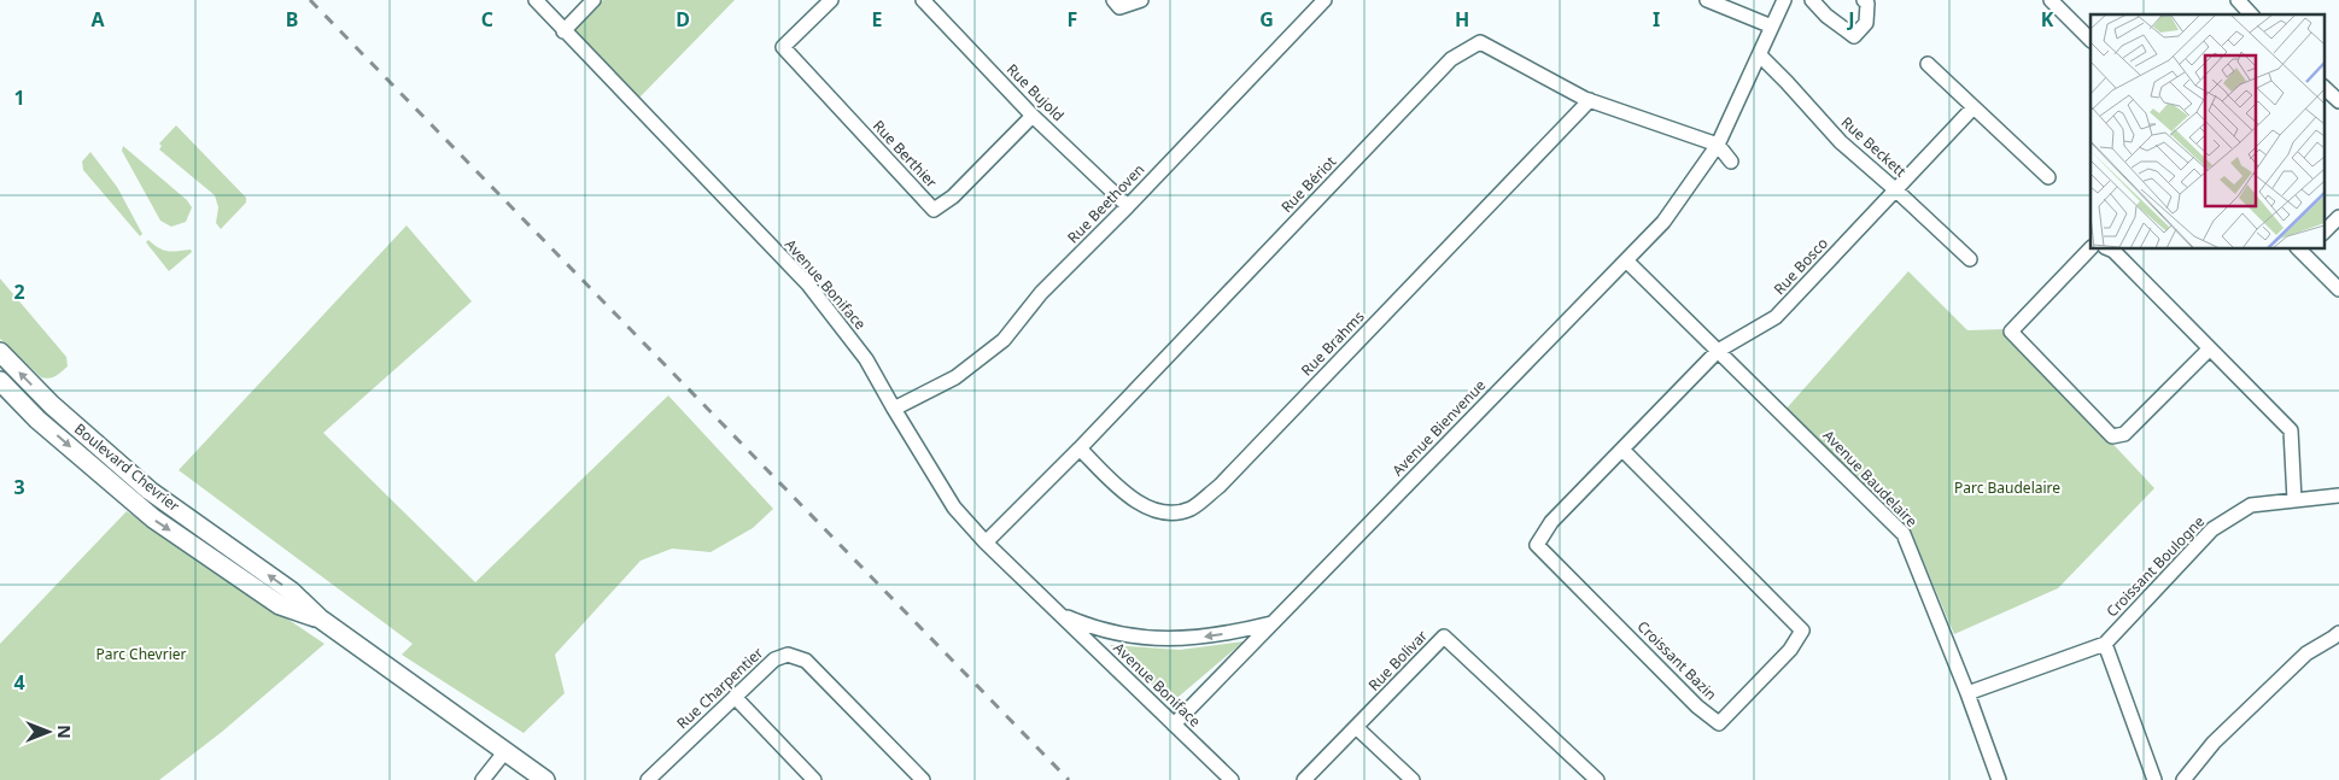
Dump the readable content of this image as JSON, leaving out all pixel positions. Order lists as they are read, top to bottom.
{
  "streets": {
    "street": [
      "Rue Bujold",
      "Rue Beckett",
      "Rue Berthier",
      "Rue Bériot",
      "Rue Beethoven",
      "Rue Bosco",
      "Avenue Boniface",
      "Rue Brahms",
      "Avenue Bienvenue",
      "Boulevard Chevrier",
      "Avenue Baudelaire",
      "Croissant Boulogne",
      "Rue Bolivar",
      "Croissant Bazin",
      "Rue Charpentier"
    ]
  },
  "crossings": [
    ["Rue Bujold", "Rue Berthier"],
    ["Rue Bujold", "Rue Beethoven"],
    ["Rue Beckett", "Rue Bosco"],
    ["Rue Beckett", "Avenue Bienvenue"],
    ["Rue Bériot", "Avenue Boniface"],
    ["Rue Bériot", "Rue Brahms"],
    ["Rue Bériot", "Avenue Bienvenue"],
    ["Rue Beethoven", "Avenue Boniface"],
    ["Rue Bosco", "Avenue Baudelaire"],
    ["Rue Bosco", "Croissant Bazin"],
    ["Avenue Boniface", "Avenue Bienvenue"],
    ["Avenue Bienvenue", "Avenue Baudelaire"],
    ["Avenue Baudelaire", "Croissant Boulogne"],
    ["Avenue Baudelaire", "Croissant Bazin"]
  ],
  "parks": ["Parc Baudelaire", "Parc Chevrier"],
  "north": "right",
  "grid": {
    "columns": [
      "A",
      "B",
      "C",
      "D",
      "E",
      "F",
      "G",
      "H",
      "I",
      "J",
      "K"
    ],
    "rows": [
      "1",
      "2",
      "3",
      "4"
    ]
  }
}
